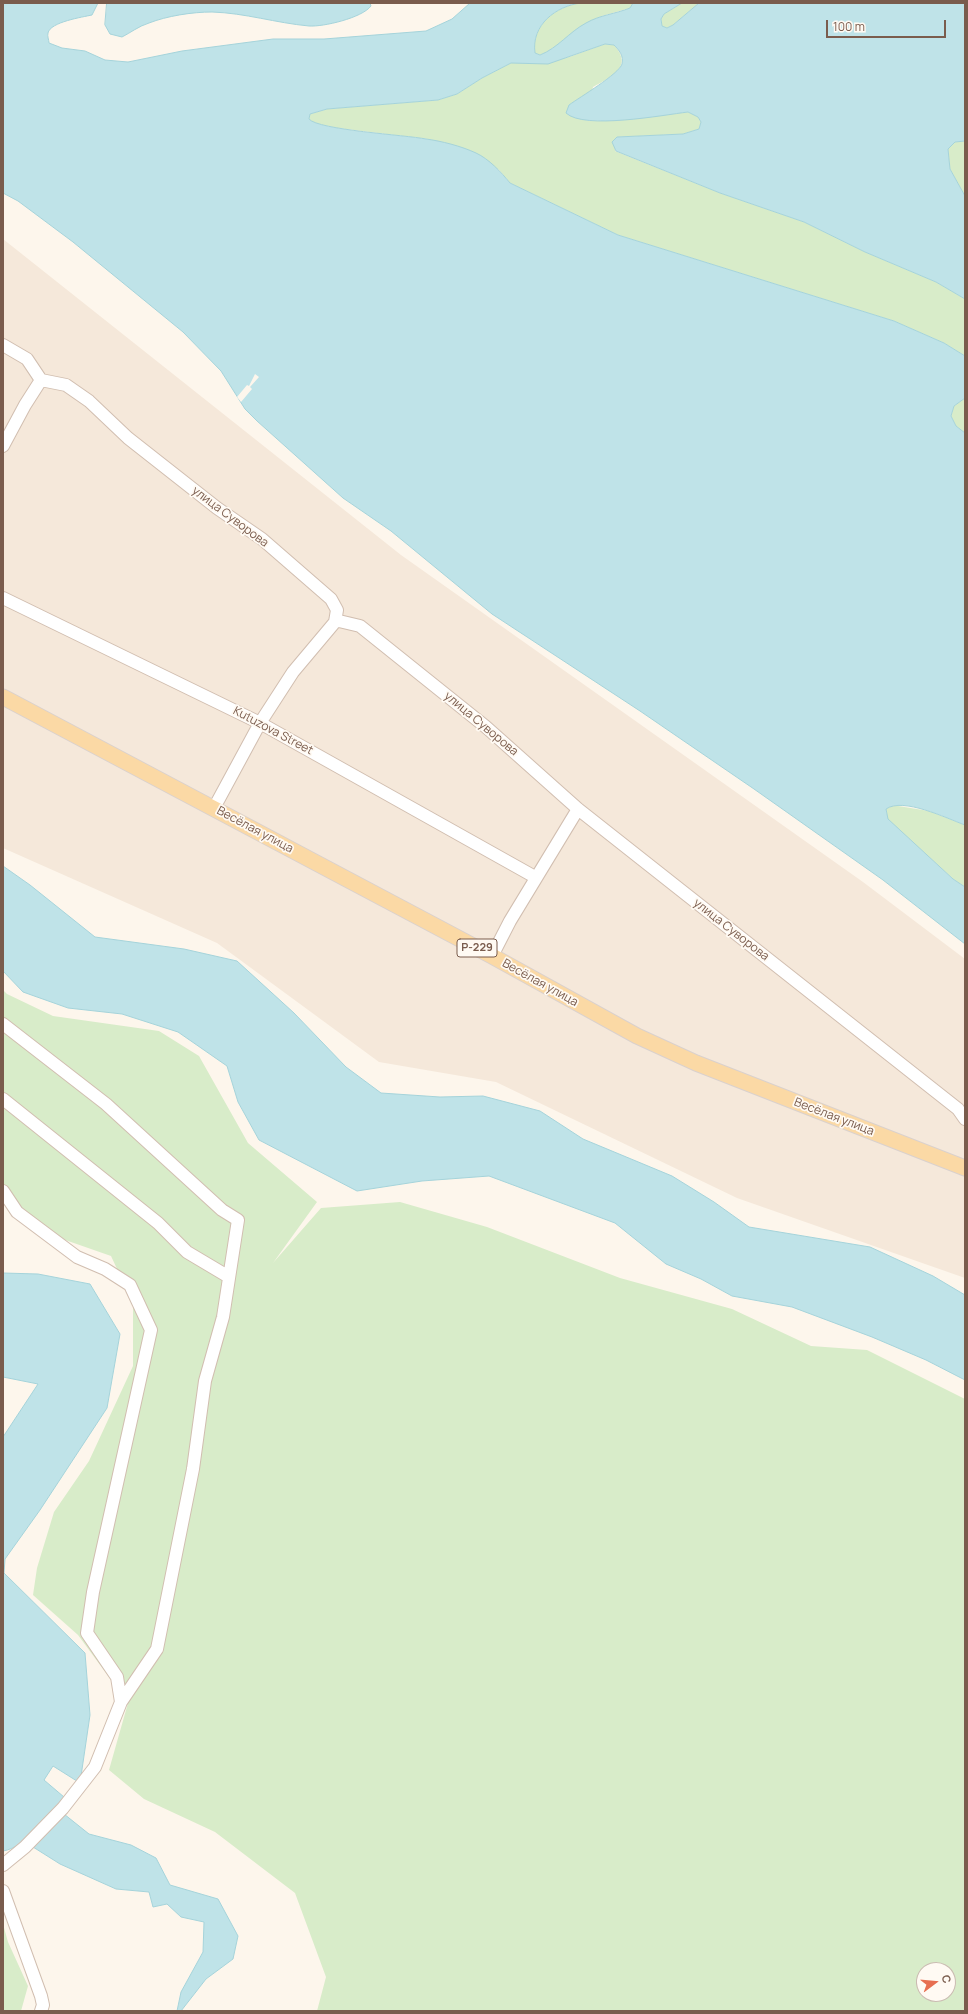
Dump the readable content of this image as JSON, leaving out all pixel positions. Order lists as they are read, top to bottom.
{
  "streets": {
    "main road": ["Весёлая улица", "Р-229"],
    "street": ["улица Суворова", "Kutuzova Street"]
  },
  "scale_bar": "100 m",
  "north": "right"
}
